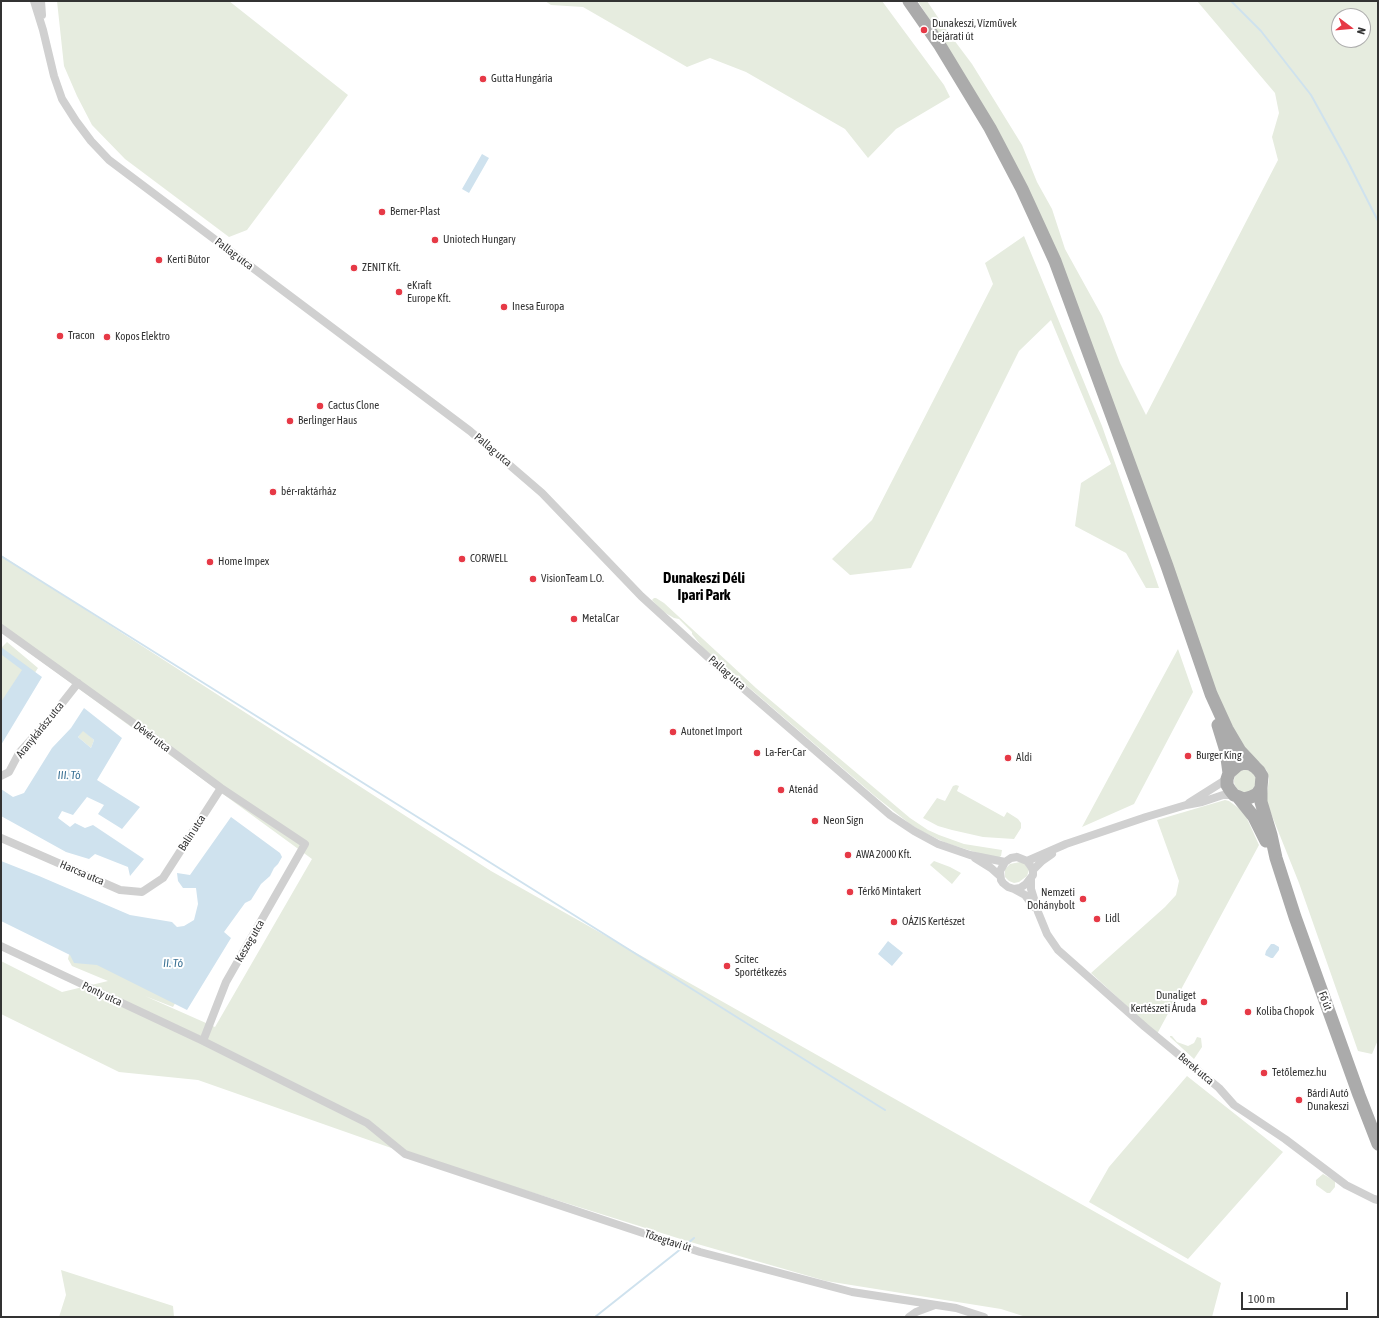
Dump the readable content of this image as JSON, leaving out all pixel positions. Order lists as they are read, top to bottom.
{
  "streets": {
    "main road": ["Fő út"],
    "street": [
      "Pallag utca",
      "Aranykárász utca",
      "Dévér utca",
      "Balin utca",
      "Harcsa utca",
      "Keszeg utca",
      "Ponty utca",
      "Berek utca",
      "Tőzegtavi út"
    ]
  },
  "crossings": [
    ["Pallag utca", "Berek utca"],
    ["Aranykárász utca", "Dévér utca"],
    ["Dévér utca", "Balin utca"],
    ["Dévér utca", "Keszeg utca"],
    ["Balin utca", "Harcsa utca"],
    ["Keszeg utca", "Ponty utca"],
    ["Ponty utca", "Tőzegtavi út"]
  ],
  "districts": ["Dunakeszi Déli Ipari Park"],
  "water": ["III. Tó", "II. Tó"],
  "places": [
    "Dunakeszi, Vízművek bejárati út",
    "Gutta Hungária",
    "Berner-Plast",
    "Uniotech Hungary",
    "Kerti Bútor",
    "ZENIT Kft.",
    "eKraft Europe Kft.",
    "Inesa Europa",
    "Tracon",
    "Kopos Elektro",
    "Cactus Clone",
    "Berlinger Haus",
    "bér-raktárház",
    "CORWELL",
    "Home Impex",
    "VisionTeam L.O.",
    "MetalCar",
    "Autonet Import",
    "La-Fer-Car",
    "Burger King",
    "Aldi",
    "Atenád",
    "Neon Sign",
    "AWA 2000 Kft.",
    "Térkő Mintakert",
    "Nemzeti Dohánybolt",
    "Lidl",
    "OÁZIS Kertészet",
    "Scitec Sportétkezés",
    "Dunaliget Kertészeti Áruda",
    "Koliba Chopok",
    "Tetőlemez.hu",
    "Bárdi Autó Dunakeszi"
  ],
  "scale_bar": "100 m",
  "north": "right"
}
